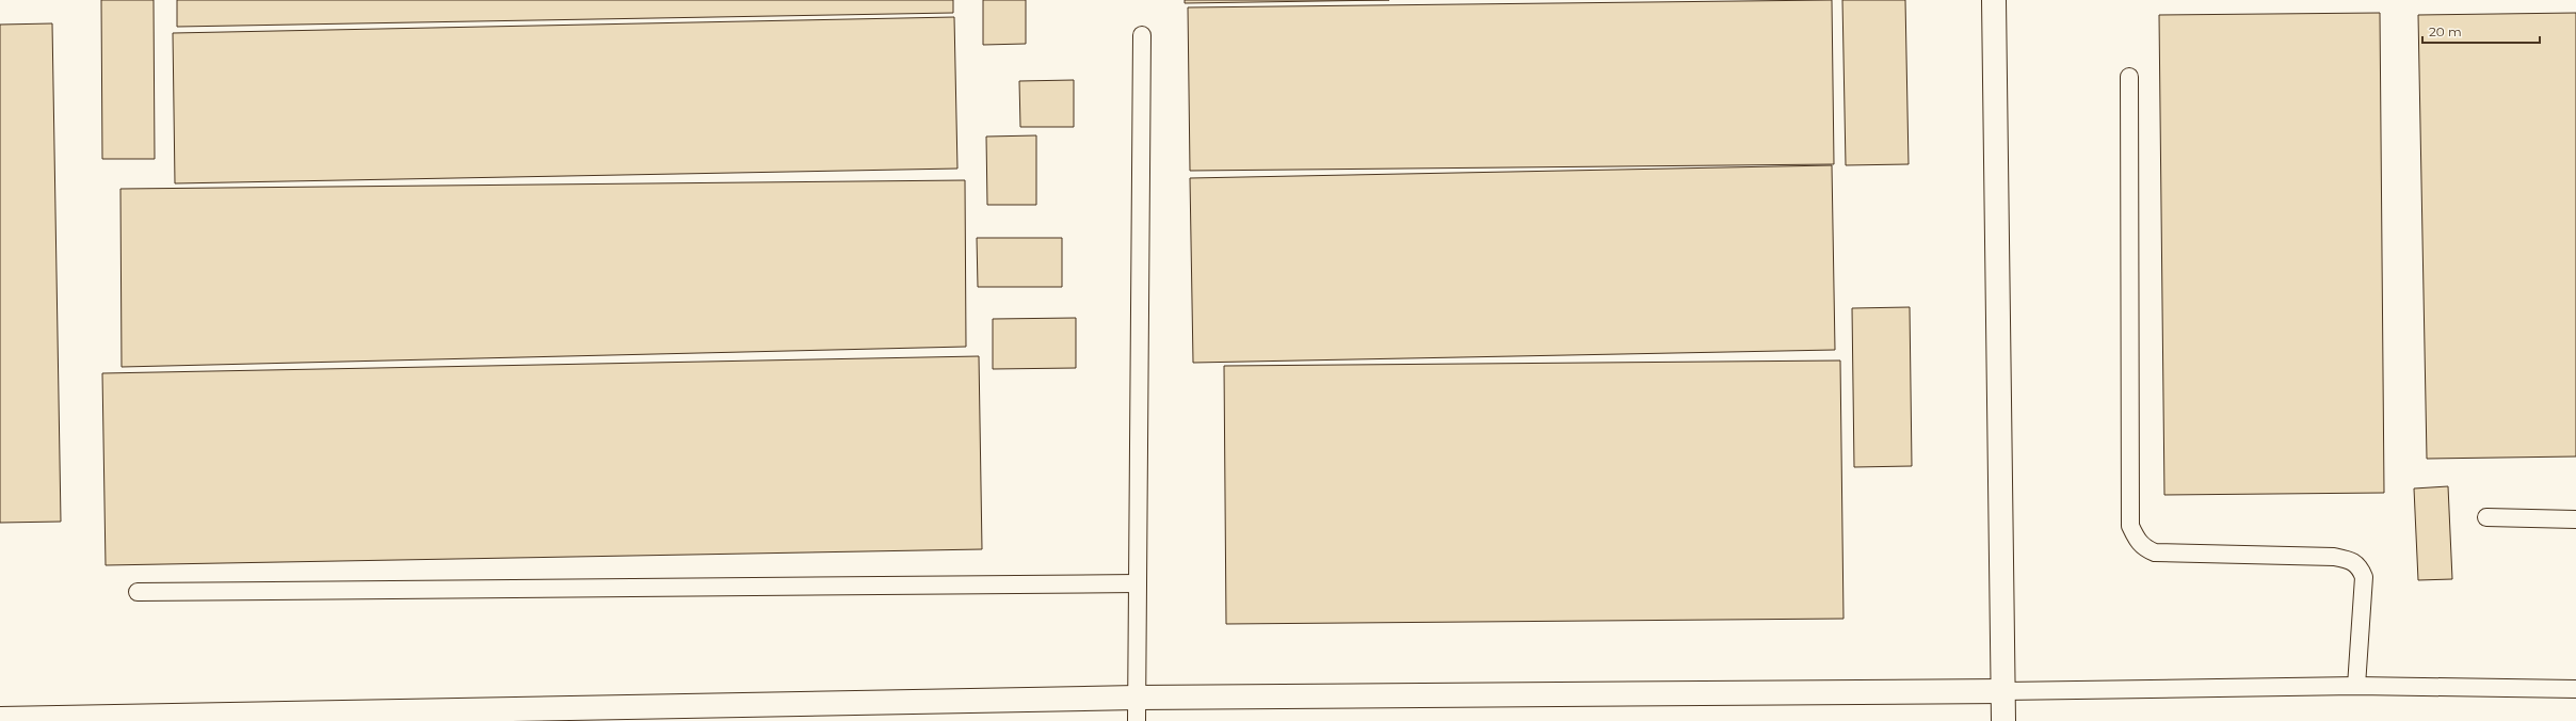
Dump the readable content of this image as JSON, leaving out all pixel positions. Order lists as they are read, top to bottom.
{
  "scale_bar": "20 m"
}
